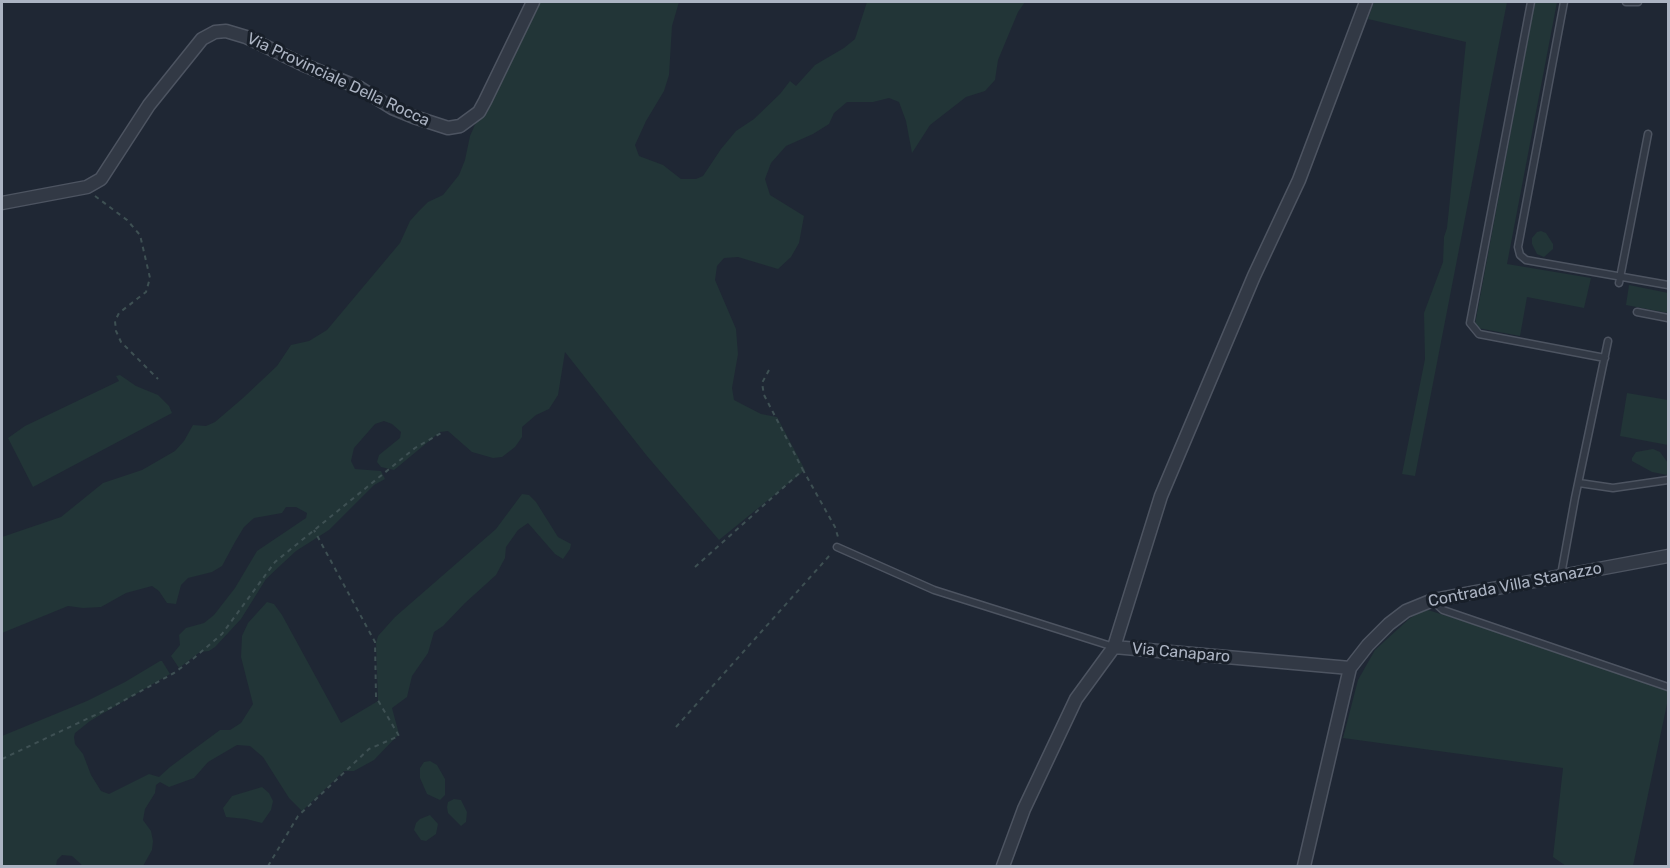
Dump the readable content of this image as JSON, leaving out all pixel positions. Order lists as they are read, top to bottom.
{
  "streets": {
    "street": ["Via Provinciale Della Rocca", "Contrada Villa Stanazzo", "Via Canaparo"]
  },
  "crossings": [
    ["Contrada Villa Stanazzo", "Via Canaparo"]
  ]
}
